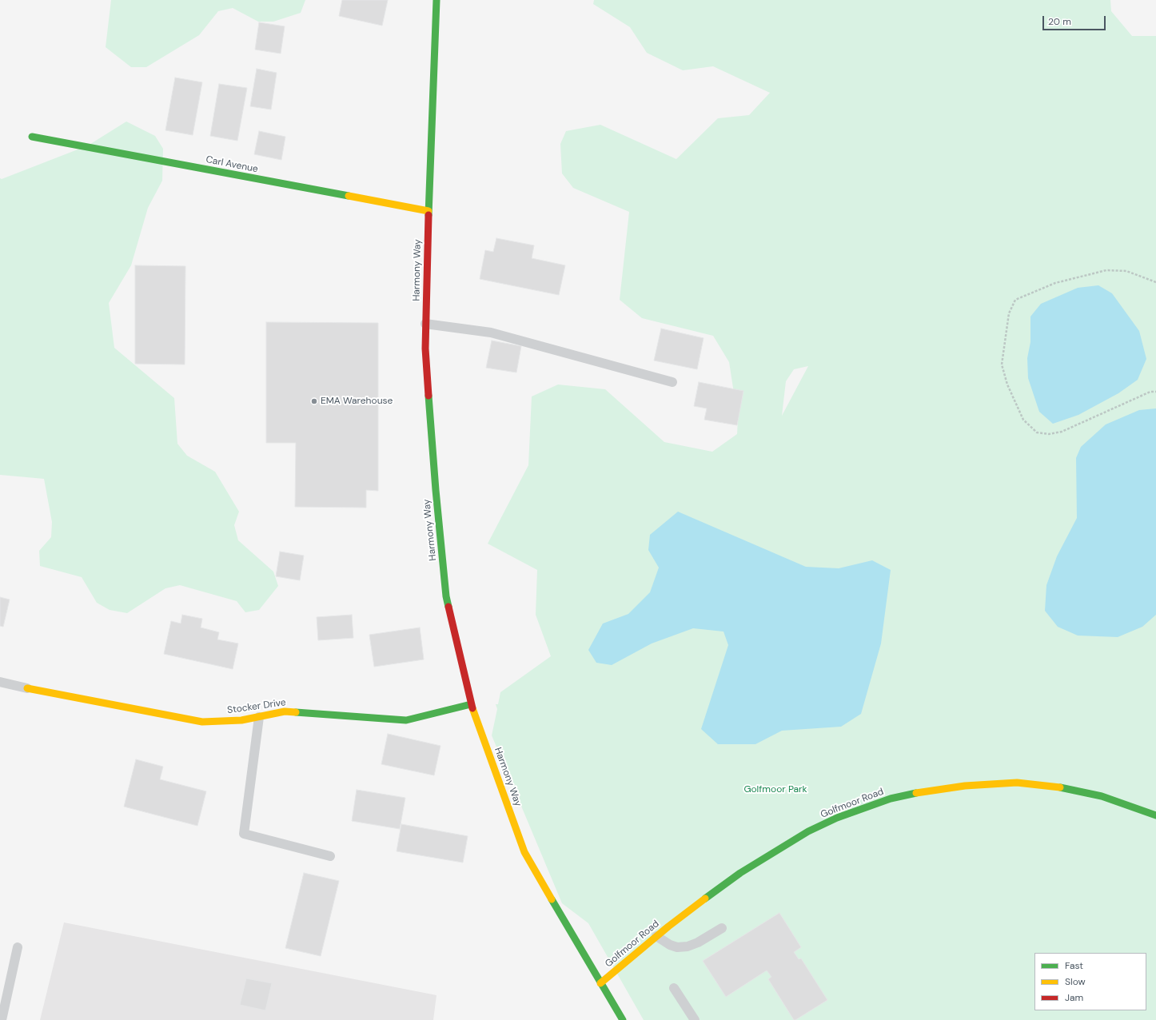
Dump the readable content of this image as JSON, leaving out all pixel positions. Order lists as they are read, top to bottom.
{
  "streets": {
    "street": [
      "Carl Avenue",
      "Harmony Way",
      "Stocker Drive",
      "Golfmoor Road"
    ]
  },
  "crossings": [
    ["Carl Avenue", "Harmony Way"],
    ["Harmony Way", "Stocker Drive"],
    ["Harmony Way", "Golfmoor Road"]
  ],
  "parks": ["Golfmoor Park"],
  "places": ["EMA Warehouse"],
  "legend": ["Fast", "Slow", "Jam"],
  "scale_bar": "20 m"
}
